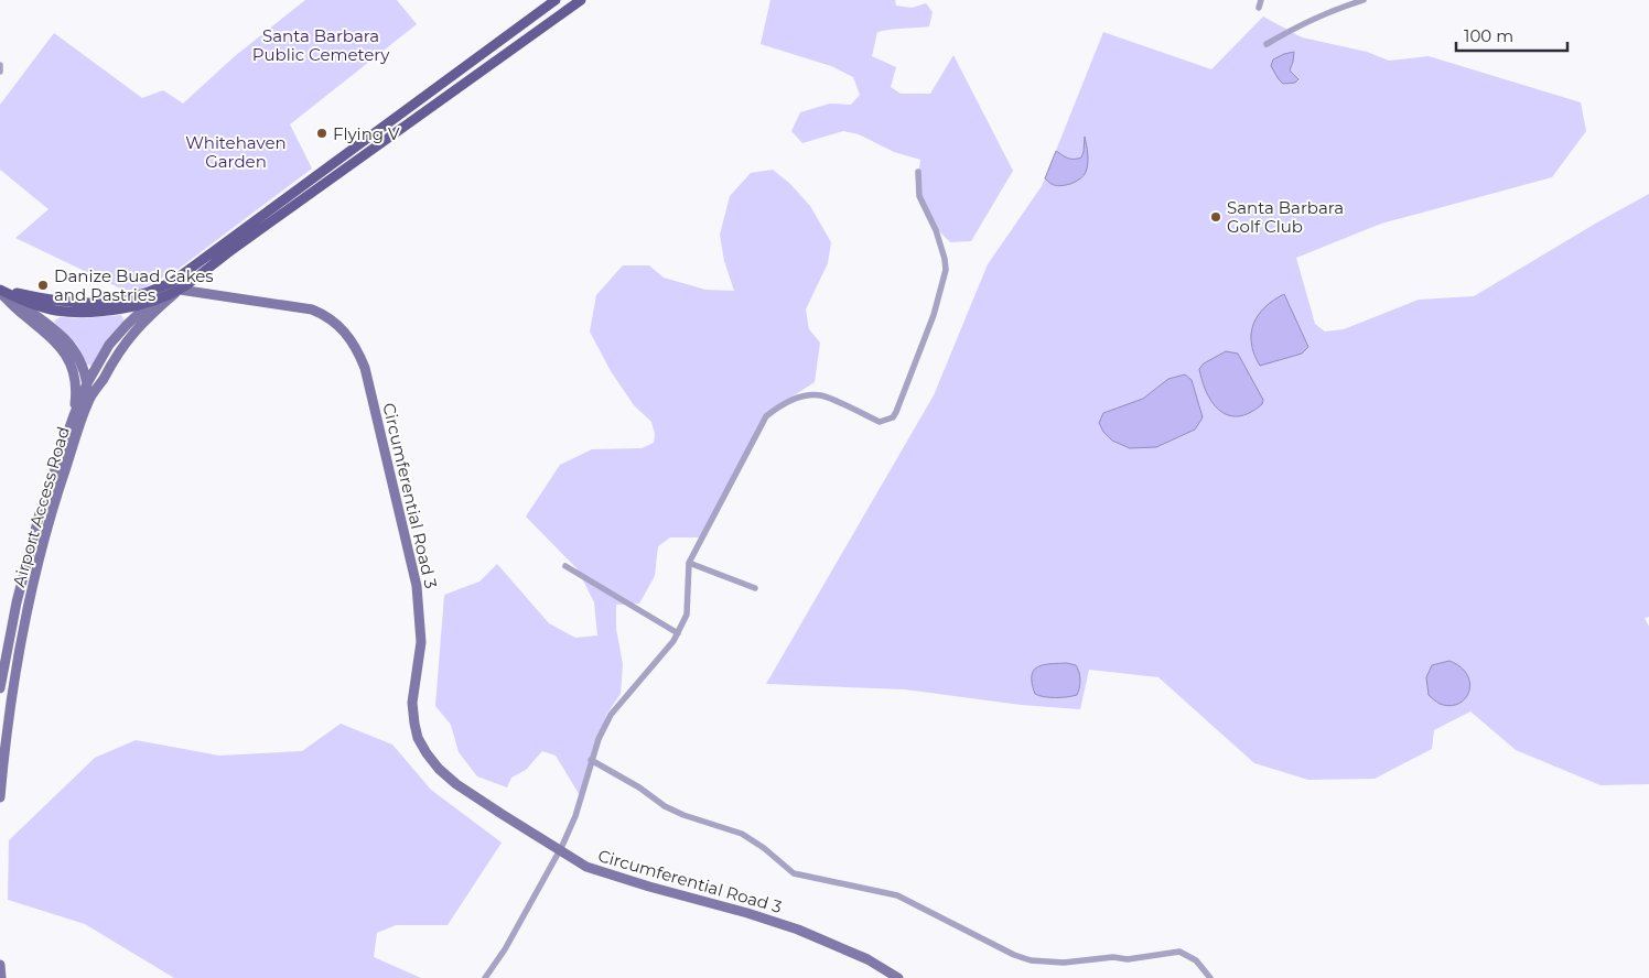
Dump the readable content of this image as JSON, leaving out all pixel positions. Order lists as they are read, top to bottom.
{
  "streets": {
    "main road": ["Circumferential Road 3", "Airport Access Road"]
  },
  "crossings": [
    ["Circumferential Road 3", "Airport Access Road"]
  ],
  "parks": ["Santa Barbara Public Cemetery", "Whitehaven Garden"],
  "places": ["Flying V", "Santa Barbara Golf Club", "Danize Buad Cakes and Pastries"],
  "scale_bar": "100 m"
}
